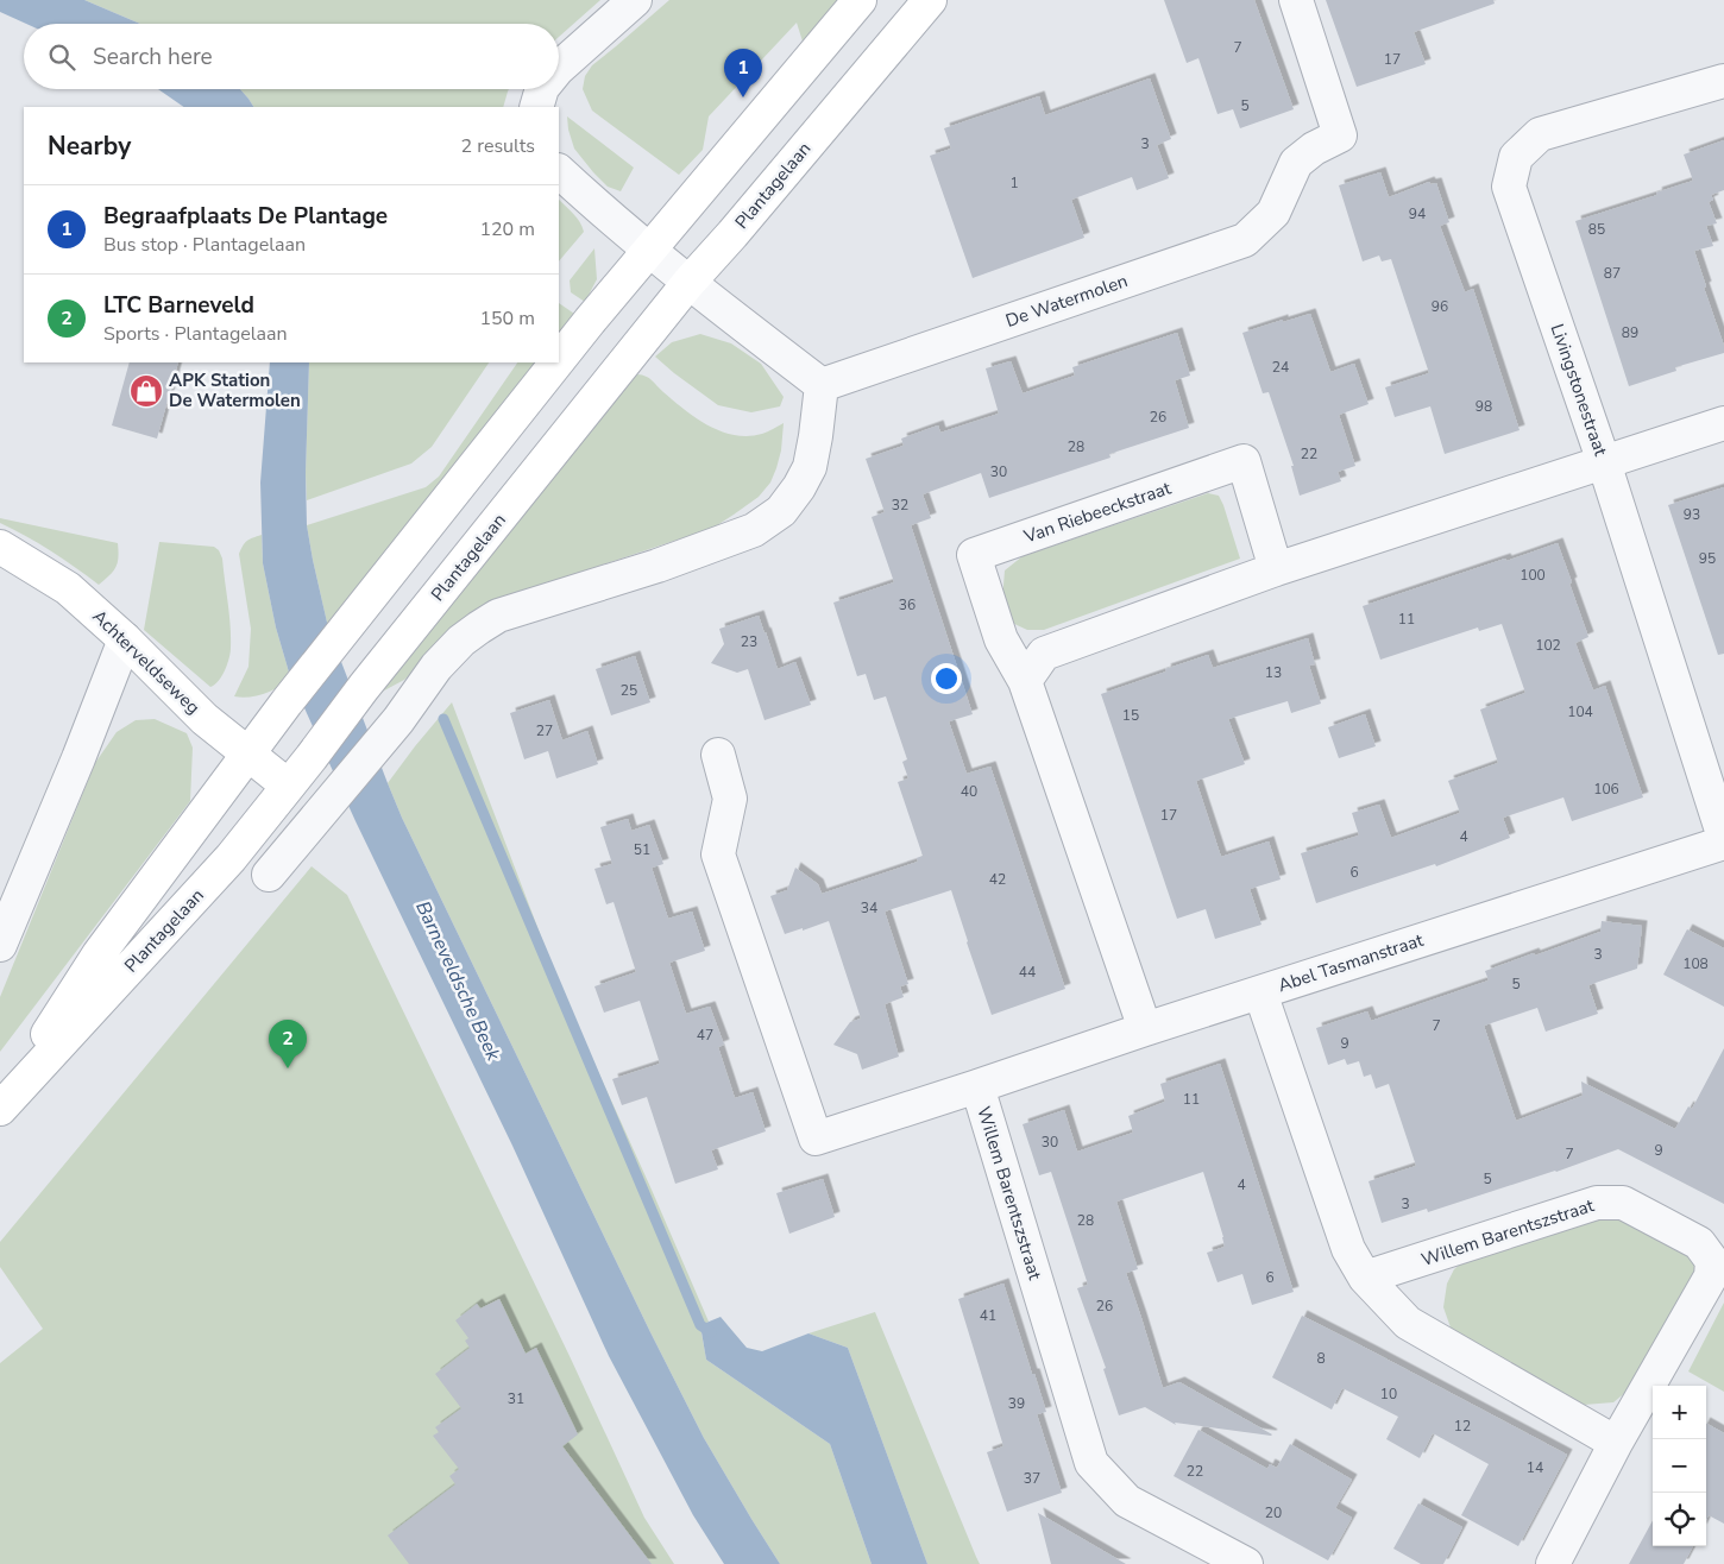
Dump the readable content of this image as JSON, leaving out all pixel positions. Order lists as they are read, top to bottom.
{
  "streets": {
    "main road": ["Plantagelaan", "Achterveldseweg"],
    "street": [
      "De Watermolen",
      "Livingstonestraat",
      "Van Riebeeckstraat",
      "Abel Tasmanstraat",
      "Willem Barentszstraat"
    ]
  },
  "crossings": [
    ["Plantagelaan", "Achterveldseweg"],
    ["Van Riebeeckstraat", "Abel Tasmanstraat"],
    ["Abel Tasmanstraat", "Willem Barentszstraat"]
  ],
  "water": ["Barneveldsche Beek"],
  "places": {
    "shop": ["APK Station De Watermolen"]
  },
  "house_numbers": [
    "7",
    "17",
    "5",
    "3",
    "1",
    "94",
    "85",
    "87",
    "96",
    "89",
    "24",
    "98",
    "26",
    "28",
    "22",
    "30",
    "32",
    "93",
    "95",
    "100",
    "36",
    "11",
    "23",
    "102",
    "13",
    "25",
    "104",
    "15",
    "27",
    "106",
    "40",
    "17",
    "4",
    "51",
    "6",
    "42",
    "34",
    "3",
    "108",
    "44",
    "5",
    "7",
    "47",
    "9",
    "11",
    "30",
    "9",
    "7",
    "5",
    "4",
    "3",
    "28",
    "6",
    "26",
    "41",
    "8",
    "10",
    "31",
    "39",
    "12",
    "14",
    "22",
    "37",
    "20"
  ],
  "page": {
    "search": "Search here",
    "pins": ["1", "2"],
    "heading": ["Nearby", "2 results"],
    "list": [
      {
        "mark": "1",
        "name": "Begraafplaats De Plantage",
        "note": "Bus stop · Plantagelaan",
        "value": "120 m"
      },
      {
        "mark": "2",
        "name": "LTC Barneveld",
        "note": "Sports · Plantagelaan",
        "value": "150 m"
      }
    ],
    "map_buttons": ["+", "−"]
  }
}
